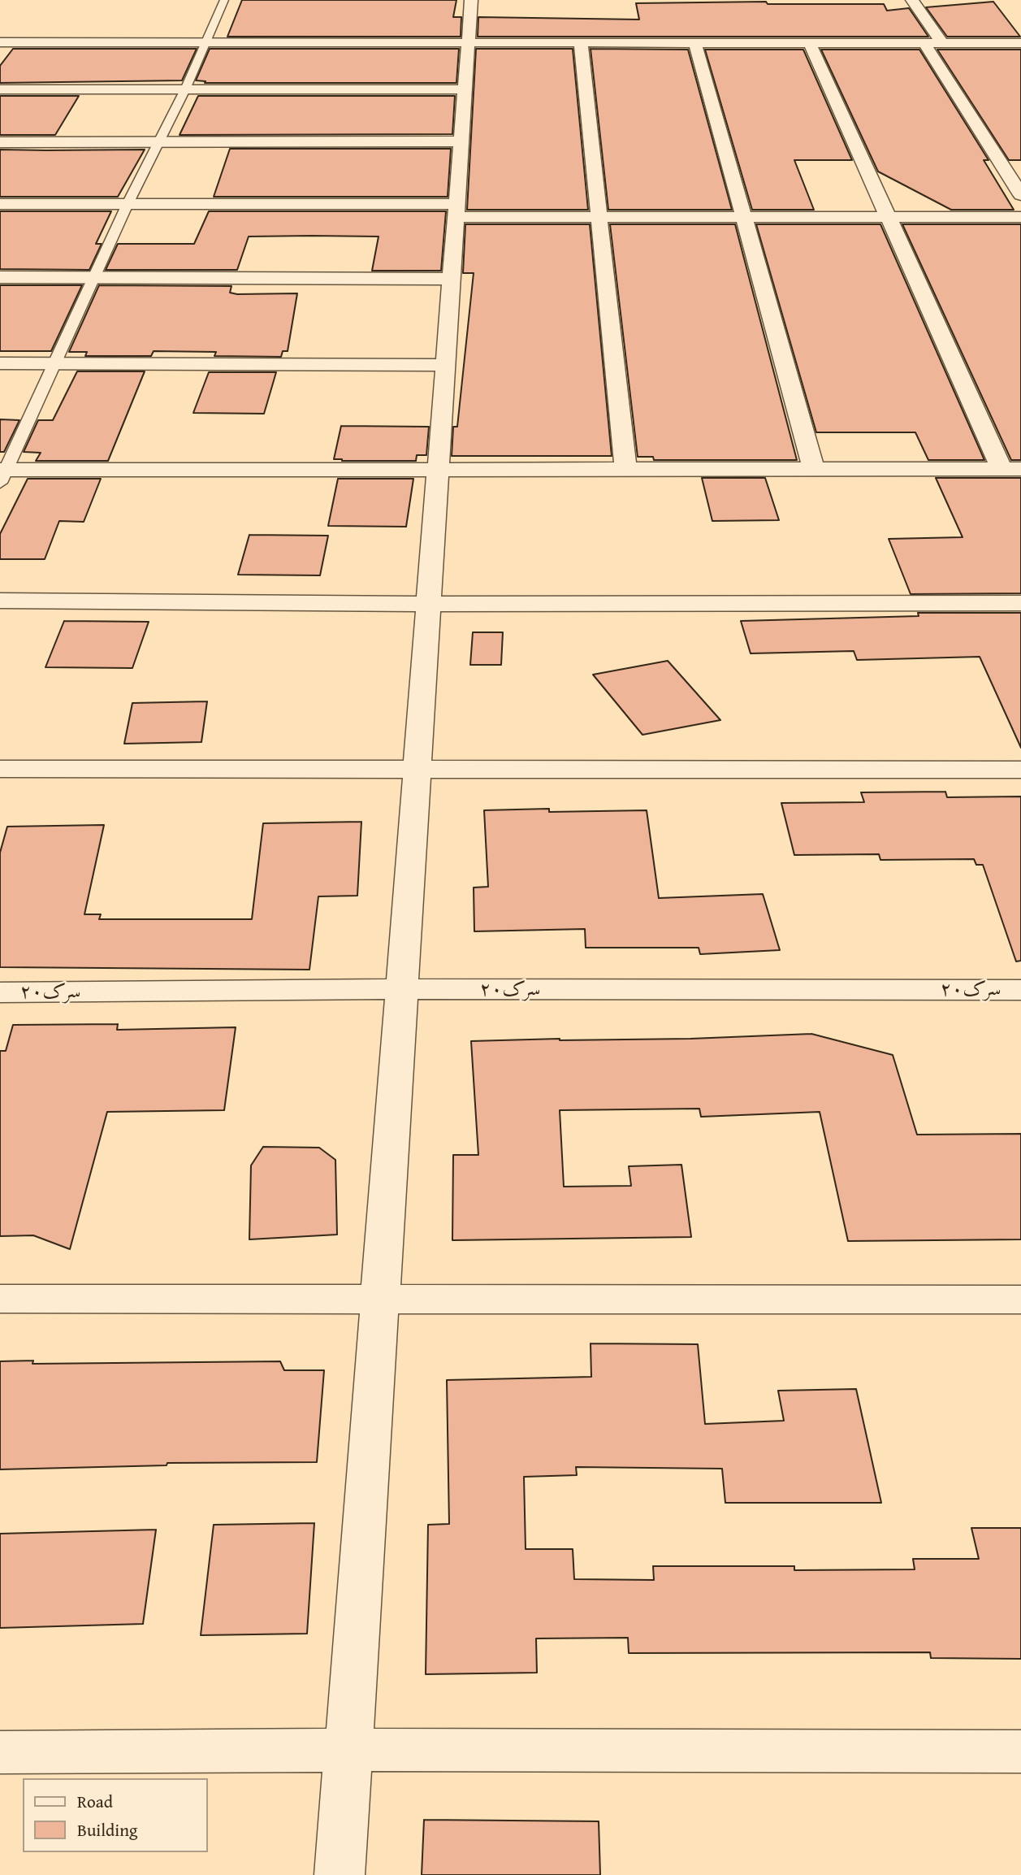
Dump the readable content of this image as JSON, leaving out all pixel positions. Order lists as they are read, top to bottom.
{
  "streets": {
    "street": ["سرک۲۰"]
  },
  "legend": ["Road", "Building"]
}
